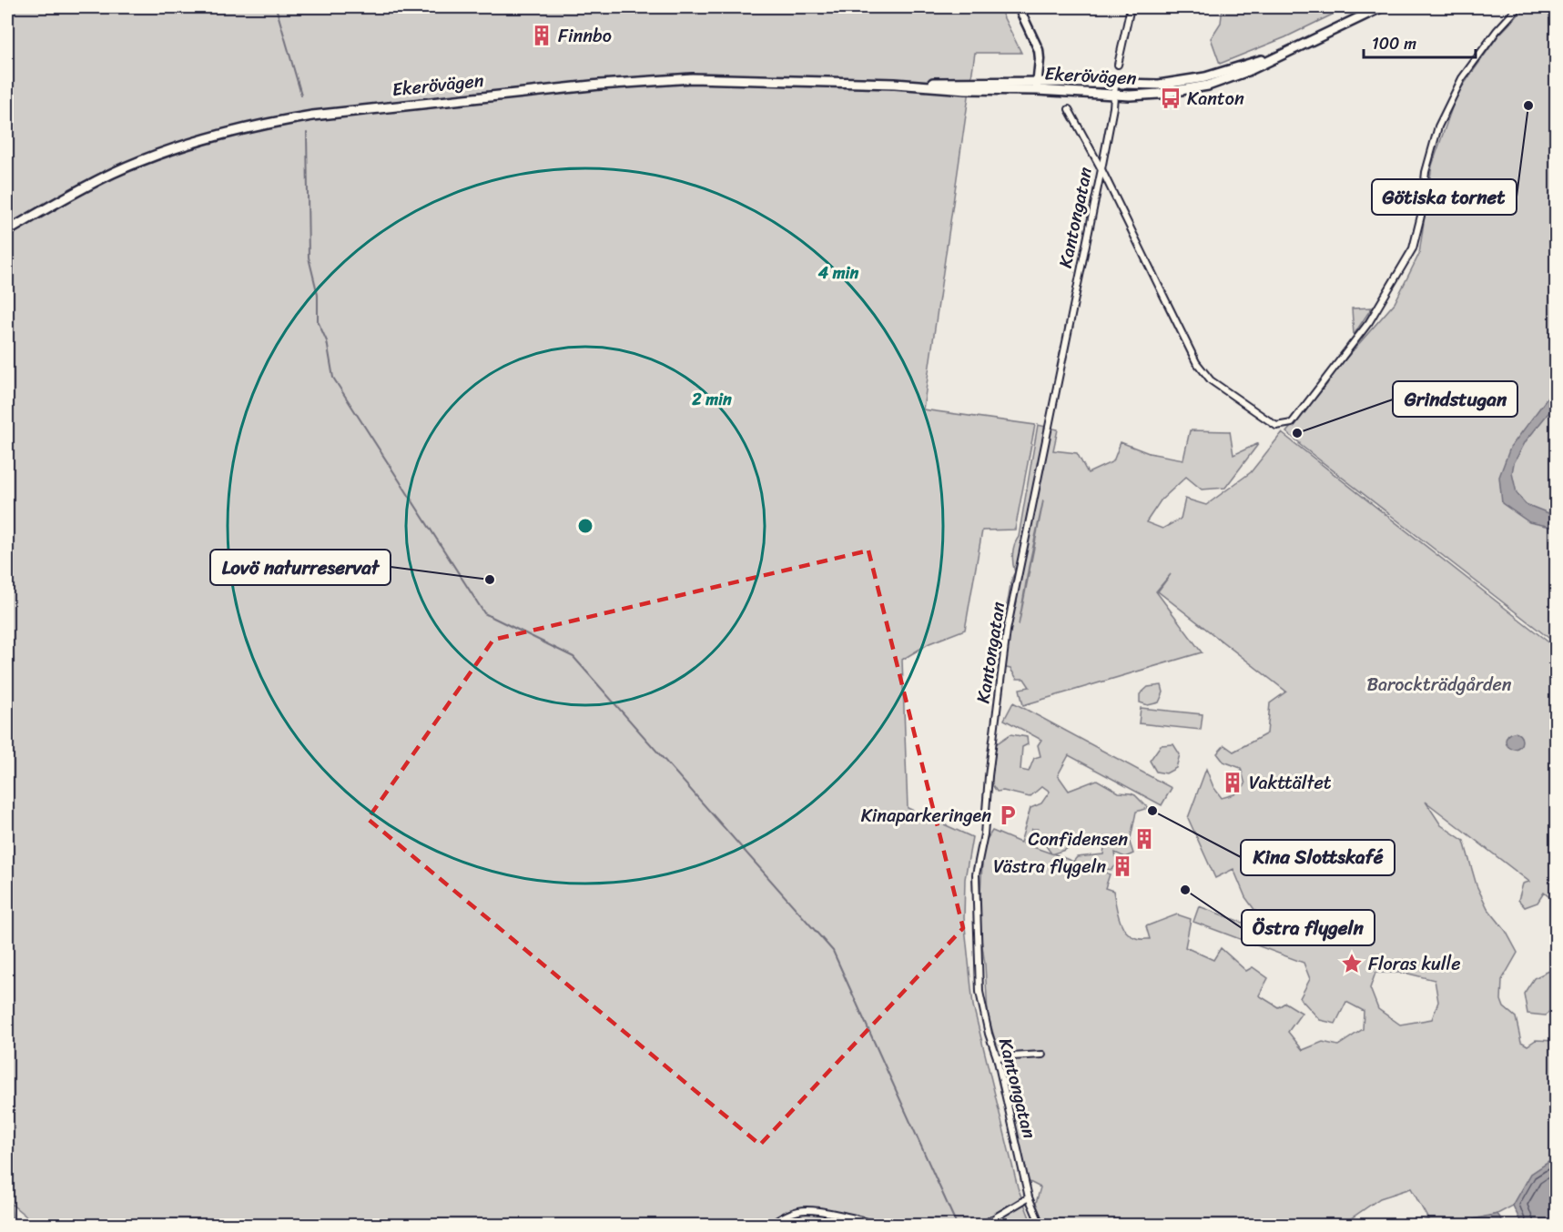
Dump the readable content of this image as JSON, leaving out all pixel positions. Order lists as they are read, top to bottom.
{
  "streets": {
    "main road": ["Ekerövägen"],
    "street": ["Kantongatan"]
  },
  "crossings": [
    ["Ekerövägen", "Kantongatan"]
  ],
  "parks": ["Barockträdgården"],
  "places": {
    "building": [
      "Finnbo",
      "Vakttältet",
      "Confidensen",
      "Västra flygeln"
    ],
    "bus stop": ["Kanton"],
    "other": [
      "Götiska tornet",
      "Grindstugan",
      "Lovö naturreservat",
      "Kina Slottskafé",
      "Östra flygeln"
    ],
    "parking": ["Kinaparkeringen"],
    "place": ["Floras kulle"]
  },
  "scale_bar": "100 m",
  "rings": ["4 min", "2 min"]
}
